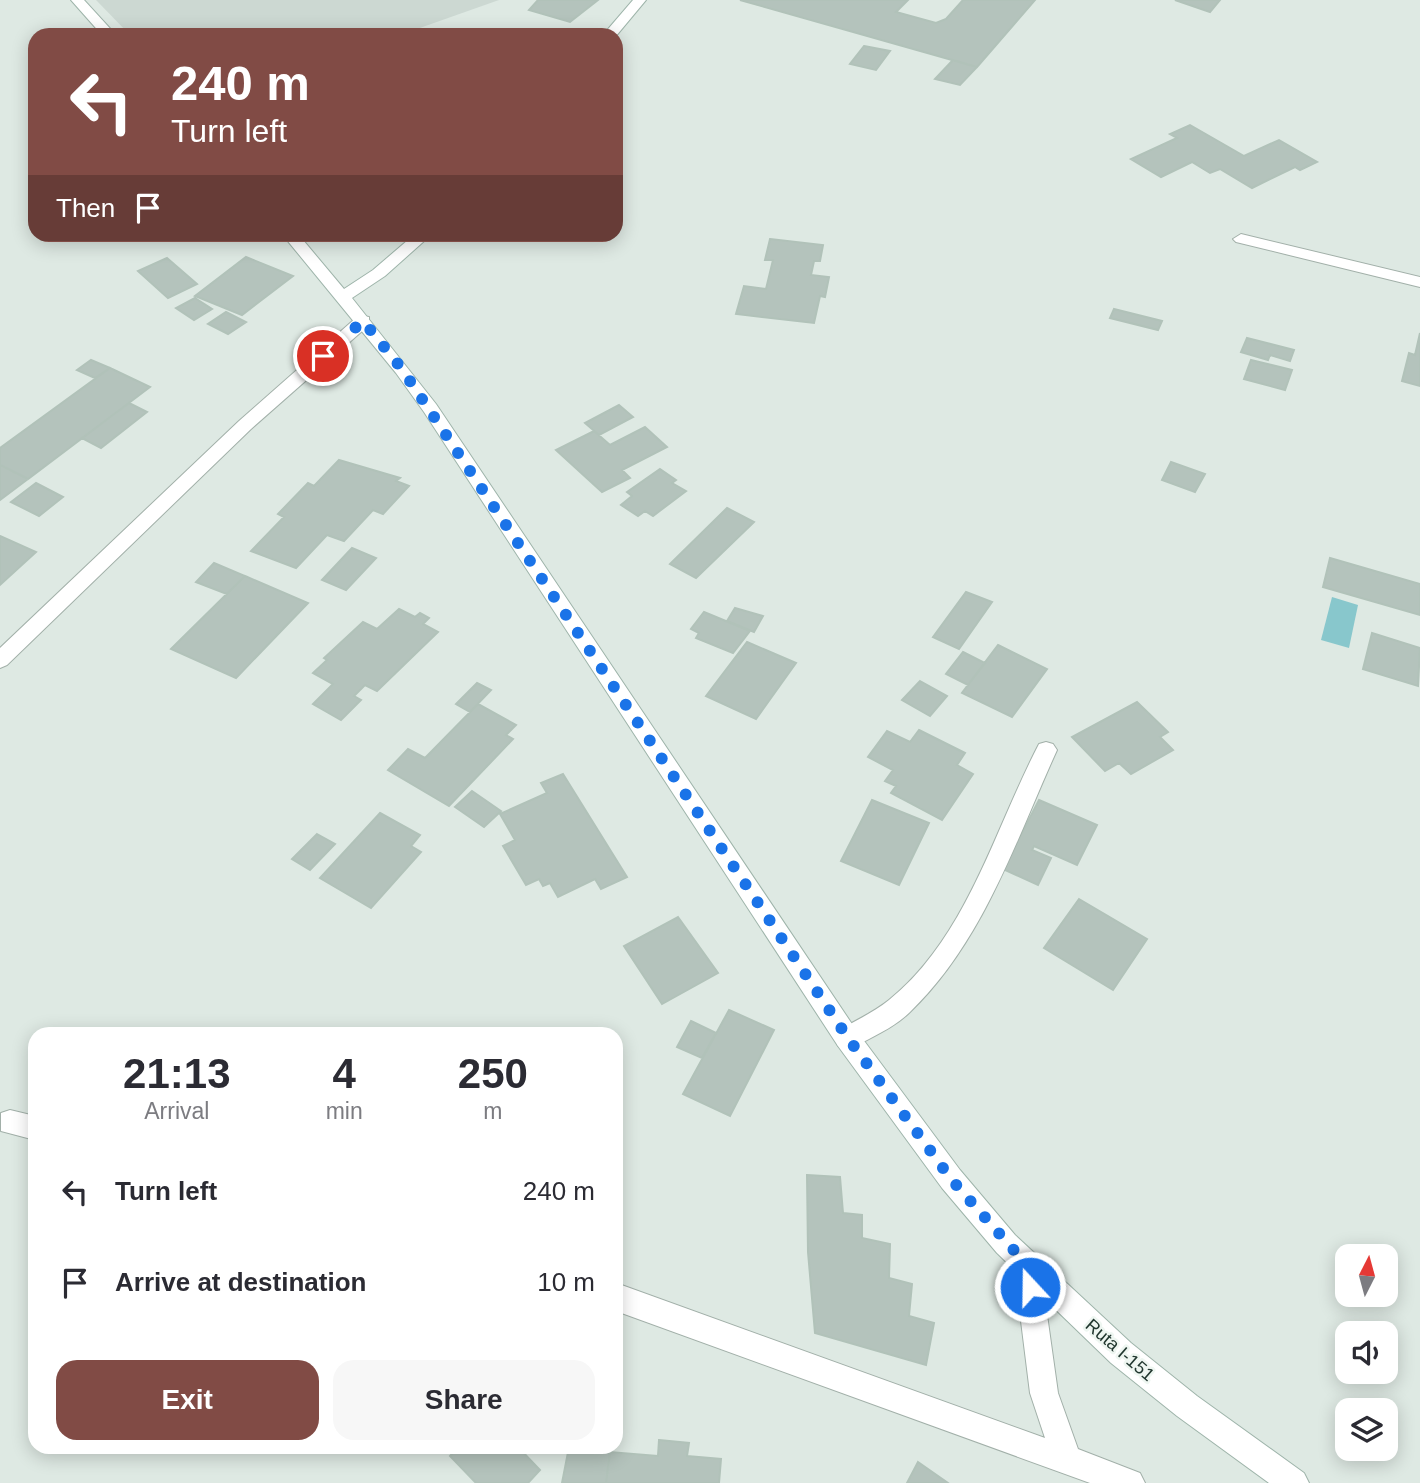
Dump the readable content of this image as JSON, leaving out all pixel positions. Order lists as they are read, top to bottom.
{
  "streets": {
    "street": ["Ruta I-151"]
  },
  "north": "top",
  "page": {
    "turn": ["240 m", "Turn left"],
    "then": "Then",
    "eta": [
      "21:13",
      "Arrival",
      "4",
      "min",
      "250",
      "m"
    ],
    "list": [
      {
        "name": "Turn left",
        "value": "240 m"
      },
      {
        "name": "Arrive at destination",
        "value": "10 m"
      }
    ],
    "buttons": ["Exit", "Share"]
  }
}
